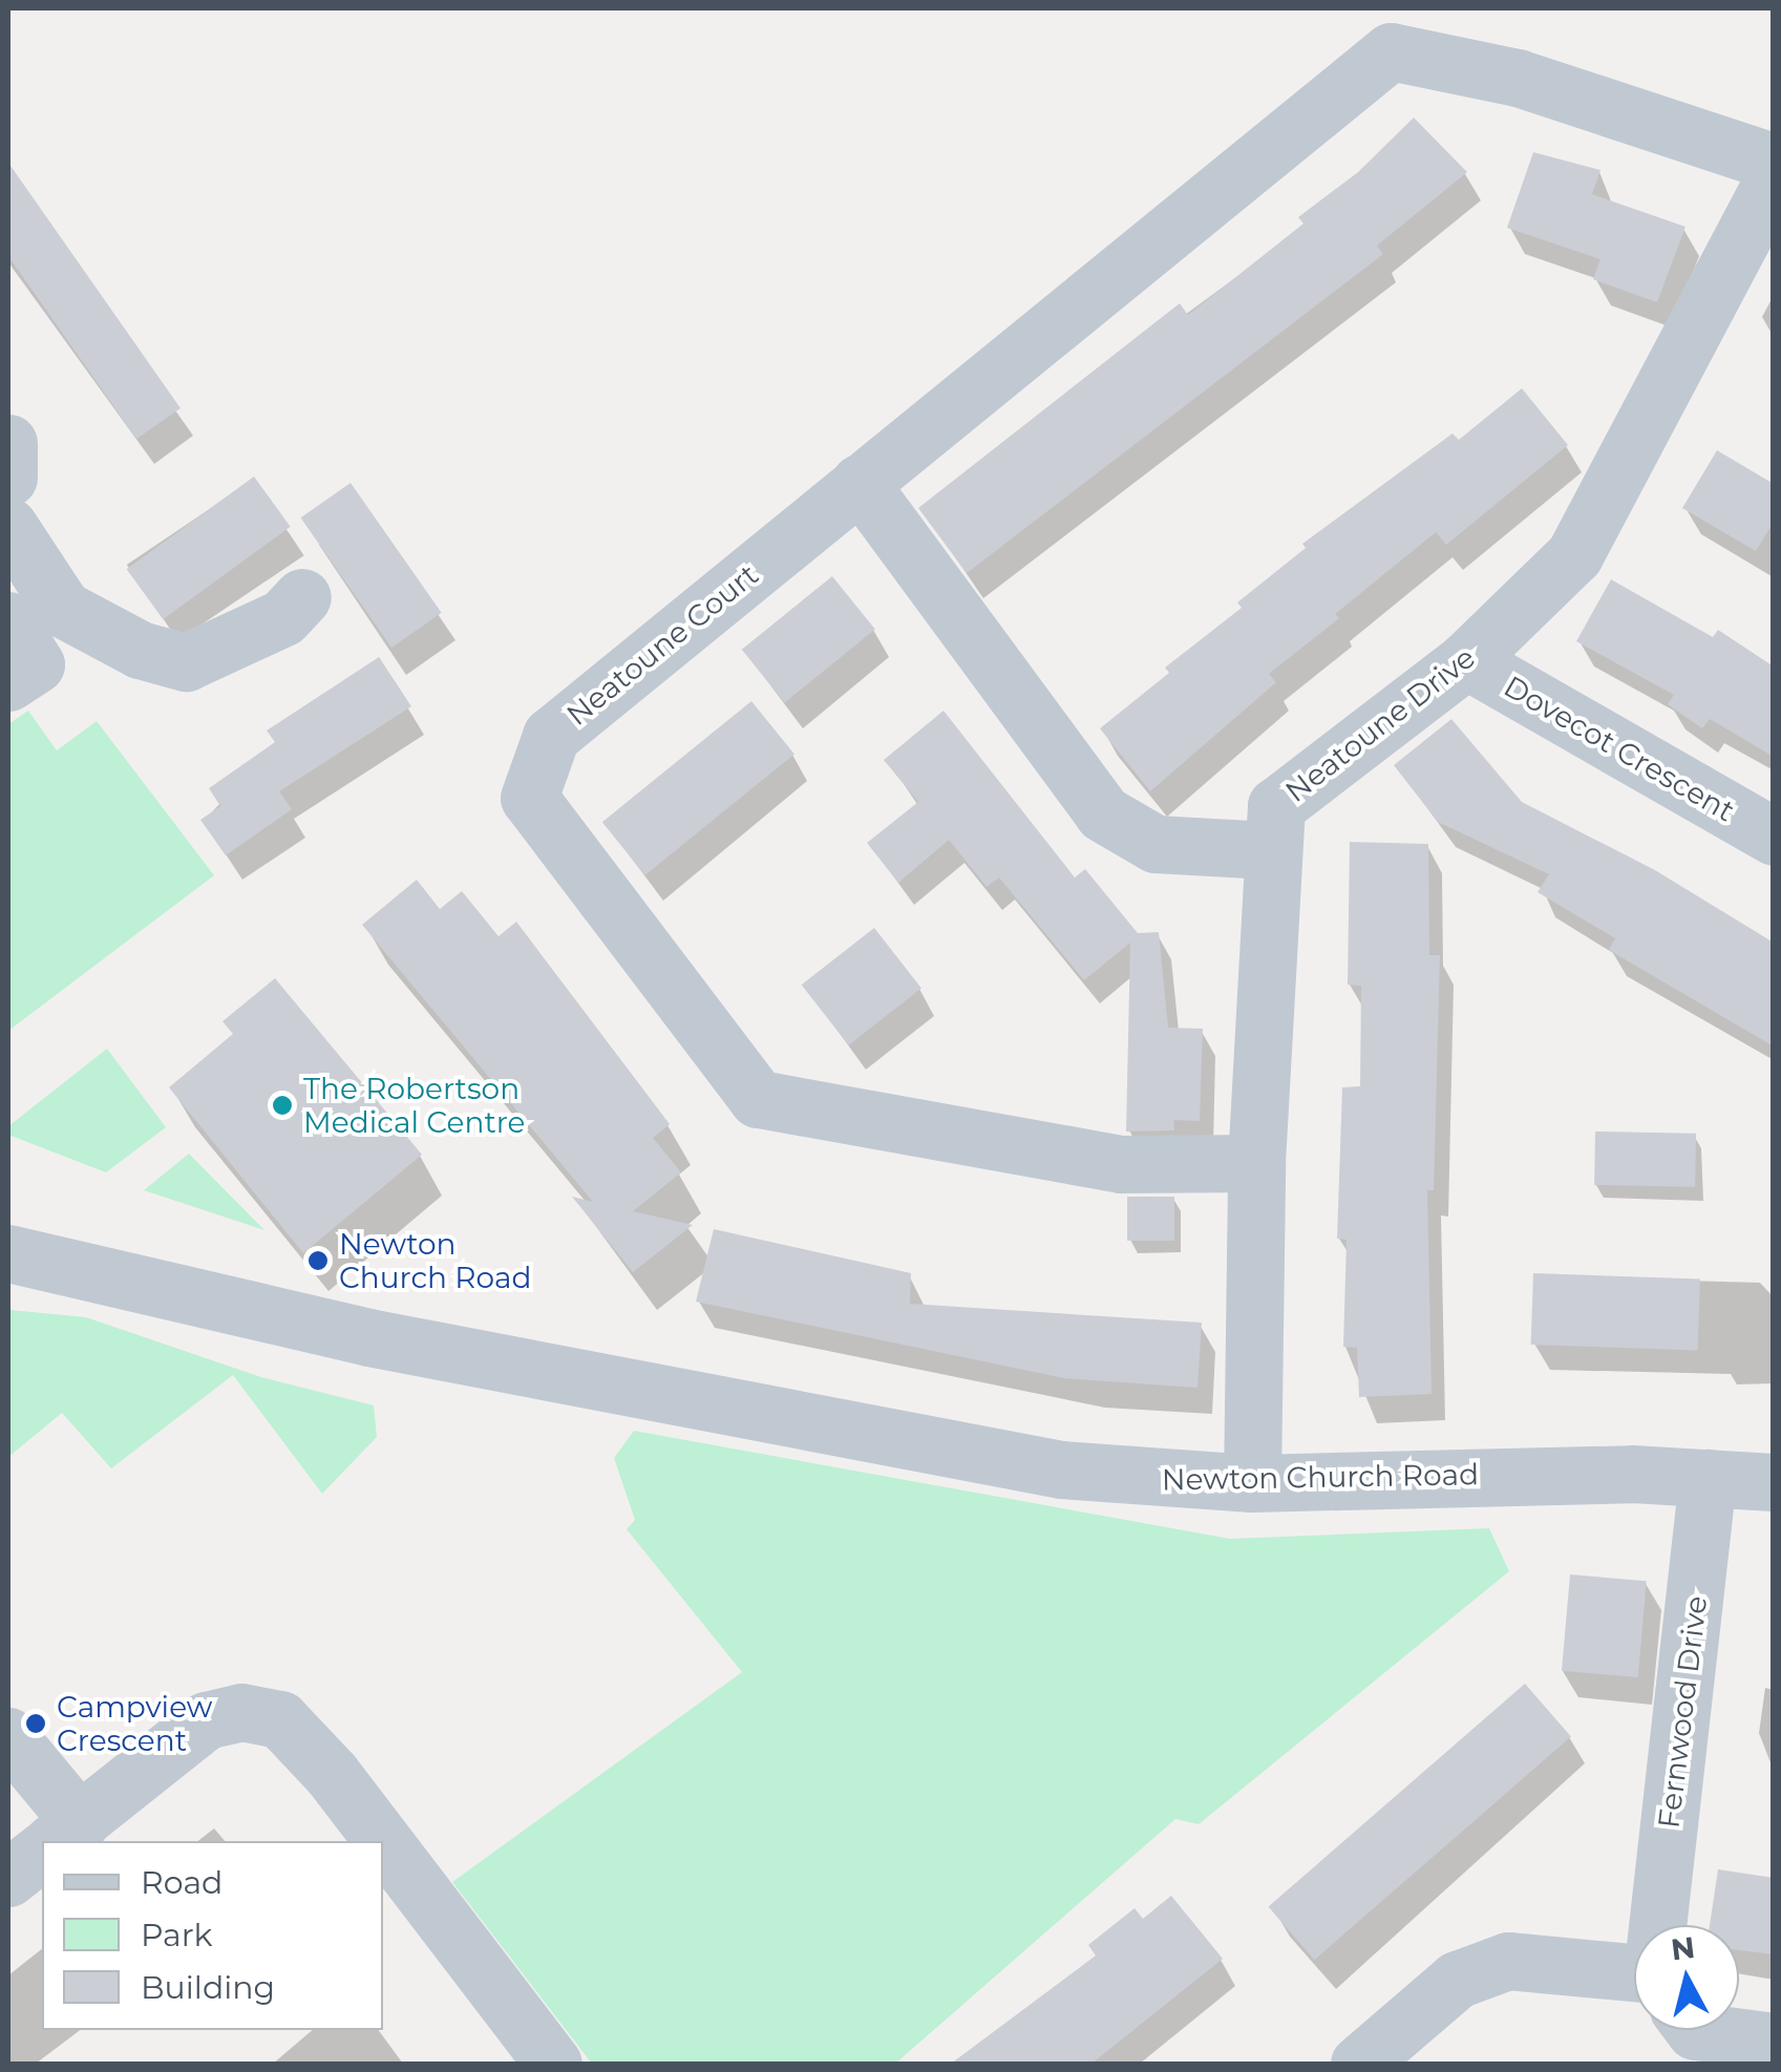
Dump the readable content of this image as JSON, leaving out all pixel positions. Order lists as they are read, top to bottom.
{
  "streets": {
    "street": [
      "Neatoune Court",
      "Neatoune Drive",
      "Dovecot Crescent",
      "Newton Church Road",
      "Fernwood Drive"
    ]
  },
  "crossings": [
    ["Neatoune Court", "Neatoune Drive"],
    ["Neatoune Drive", "Dovecot Crescent"],
    ["Neatoune Drive", "Newton Church Road"],
    ["Newton Church Road", "Fernwood Drive"]
  ],
  "places": ["The Robertson Medical Centre", "Newton Church Road", "Campview Crescent"],
  "legend": ["Road", "Park", "Building"],
  "north": "top"
}
